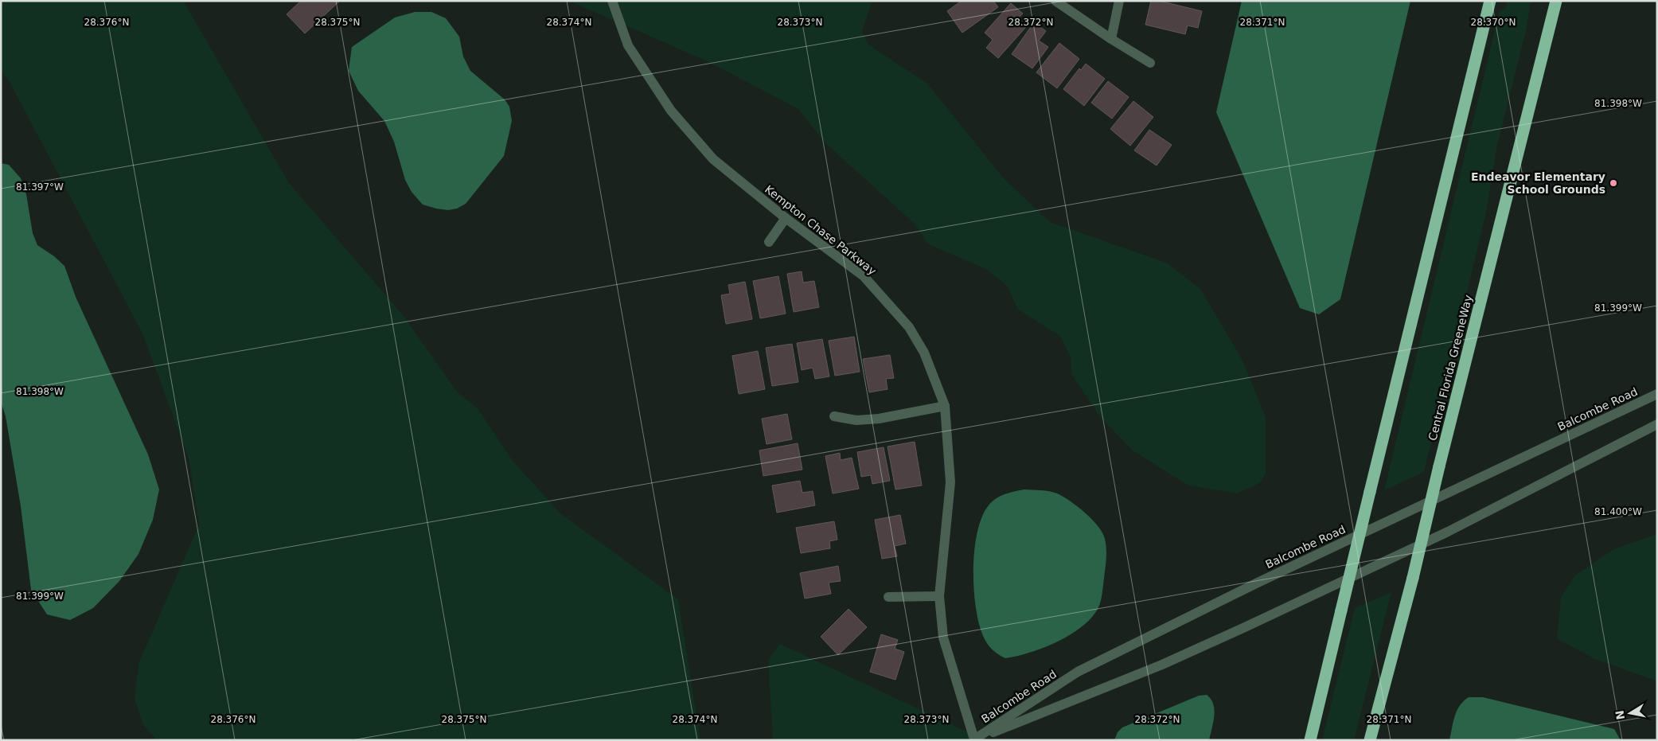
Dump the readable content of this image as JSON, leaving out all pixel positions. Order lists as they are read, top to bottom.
{
  "streets": {
    "highway": ["Central Florida GreeneWay"],
    "street": ["Kempton Chase Parkway", "Balcombe Road"]
  },
  "crossings": [
    ["Kempton Chase Parkway", "Balcombe Road"]
  ],
  "places": ["Endeavor Elementary School Grounds"],
  "north": "left",
  "coordinates": [
    "28.376°N",
    "28.375°N",
    "28.374°N",
    "28.373°N",
    "28.372°N",
    "28.371°N",
    "28.370°N",
    "81.398°W",
    "81.397°W",
    "81.399°W",
    "81.400°W"
  ]
}
